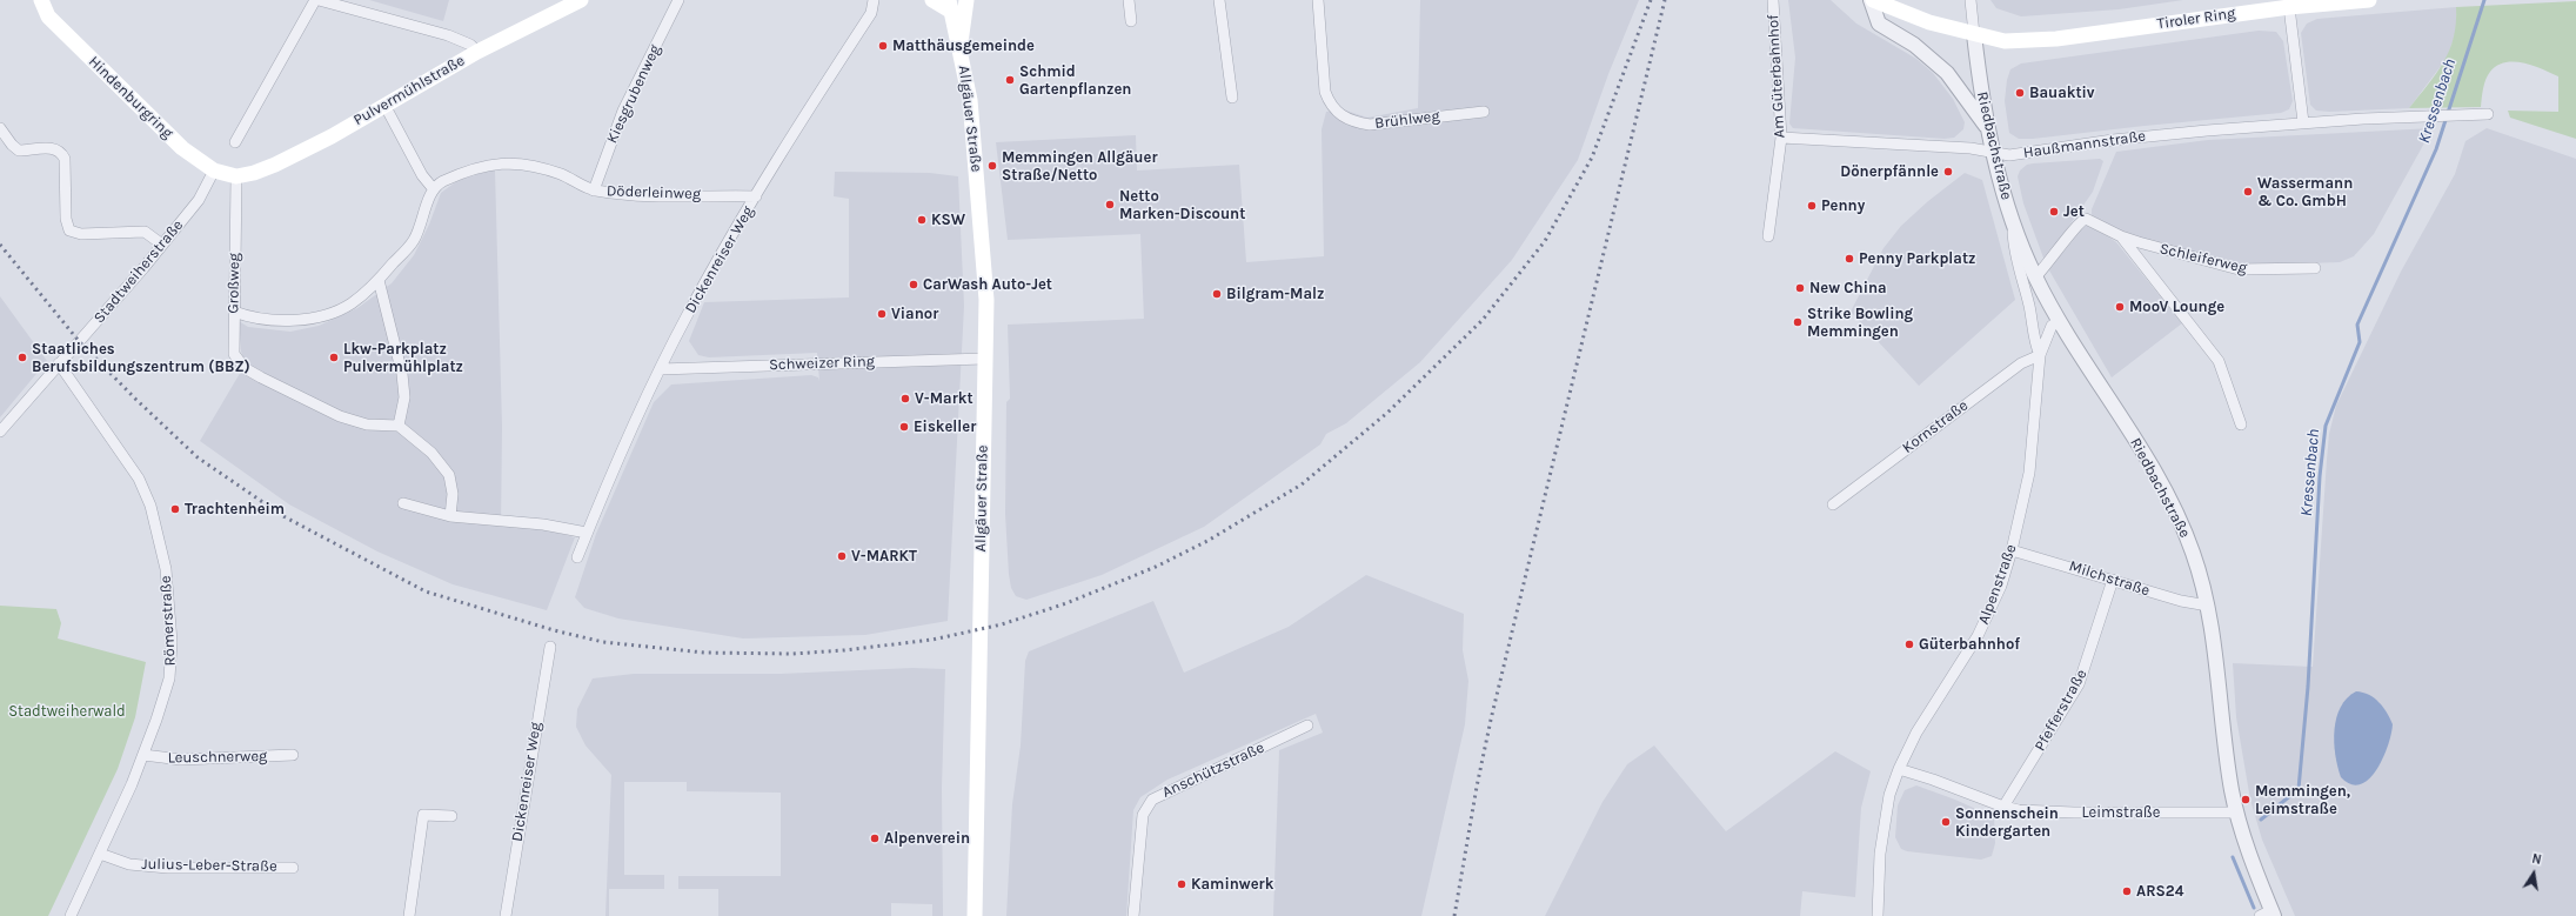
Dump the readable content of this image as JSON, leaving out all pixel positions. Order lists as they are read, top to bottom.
{
  "streets": {
    "main road": [
      "Tiroler Ring",
      "Pulvermühlstraße",
      "Hindenburgring",
      "Allgäuer Straße"
    ],
    "street": [
      "Am Güterbahnhof",
      "Kiesgrubenweg",
      "Brühlweg",
      "Haußmannstraße",
      "Riedbachstraße",
      "Döderleinweg",
      "Schleiferweg",
      "Dickenreiser Weg",
      "Stadtweiherstraße",
      "Großweg",
      "Schweizer Ring",
      "Kornstraße",
      "Milchstraße",
      "Alpenstraße",
      "Römerstraße",
      "Pfefferstraße",
      "Leuschnerweg",
      "Anschützstraße",
      "Leimstraße",
      "Julius-Leber-Straße"
    ]
  },
  "crossings": [
    ["Tiroler Ring", "Riedbachstraße"],
    ["Am Güterbahnhof", "Haußmannstraße"],
    ["Pulvermühlstraße", "Hindenburgring"],
    ["Pulvermühlstraße", "Großweg"],
    ["Kiesgrubenweg", "Döderleinweg"],
    ["Hindenburgring", "Stadtweiherstraße"],
    ["Hindenburgring", "Großweg"],
    ["Allgäuer Straße", "Schweizer Ring"],
    ["Haußmannstraße", "Riedbachstraße"],
    ["Riedbachstraße", "Schleiferweg"],
    ["Riedbachstraße", "Kornstraße"],
    ["Riedbachstraße", "Milchstraße"],
    ["Riedbachstraße", "Alpenstraße"],
    ["Riedbachstraße", "Leimstraße"],
    ["Döderleinweg", "Dickenreiser Weg"],
    ["Dickenreiser Weg", "Schweizer Ring"],
    ["Stadtweiherstraße", "Römerstraße"],
    ["Kornstraße", "Alpenstraße"],
    ["Milchstraße", "Alpenstraße"],
    ["Milchstraße", "Pfefferstraße"],
    ["Alpenstraße", "Leimstraße"],
    ["Römerstraße", "Leuschnerweg"],
    ["Römerstraße", "Julius-Leber-Straße"],
    ["Pfefferstraße", "Leimstraße"]
  ],
  "water": ["Kressenbach"],
  "parks": ["Stadtweiherwald"],
  "places": [
    "Matthäusgemeinde",
    "Schmid Gartenpflanzen",
    "Bauaktiv",
    "Memmingen Allgäuer Straße/Netto",
    "Dönerpfännle",
    "Wassermann & Co. GmbH",
    "Netto Marken-Discount",
    "Penny",
    "Jet",
    "KSW",
    "Penny Parkplatz",
    "CarWash Auto-Jet",
    "New China",
    "Bilgram-Malz",
    "MooV Lounge",
    "Vianor",
    "Strike Bowling Memmingen",
    "Staatliches Berufsbildungszentrum (BBZ)",
    "Lkw-Parkplatz Pulvermühlplatz",
    "V-Markt",
    "Eiskeller",
    "Trachtenheim",
    "V-MARKT",
    "Güterbahnhof",
    "Memmingen, Leimstraße",
    "Sonnenschein Kindergarten",
    "Alpenverein",
    "Kaminwerk",
    "ARS24"
  ],
  "north": "top"
}
